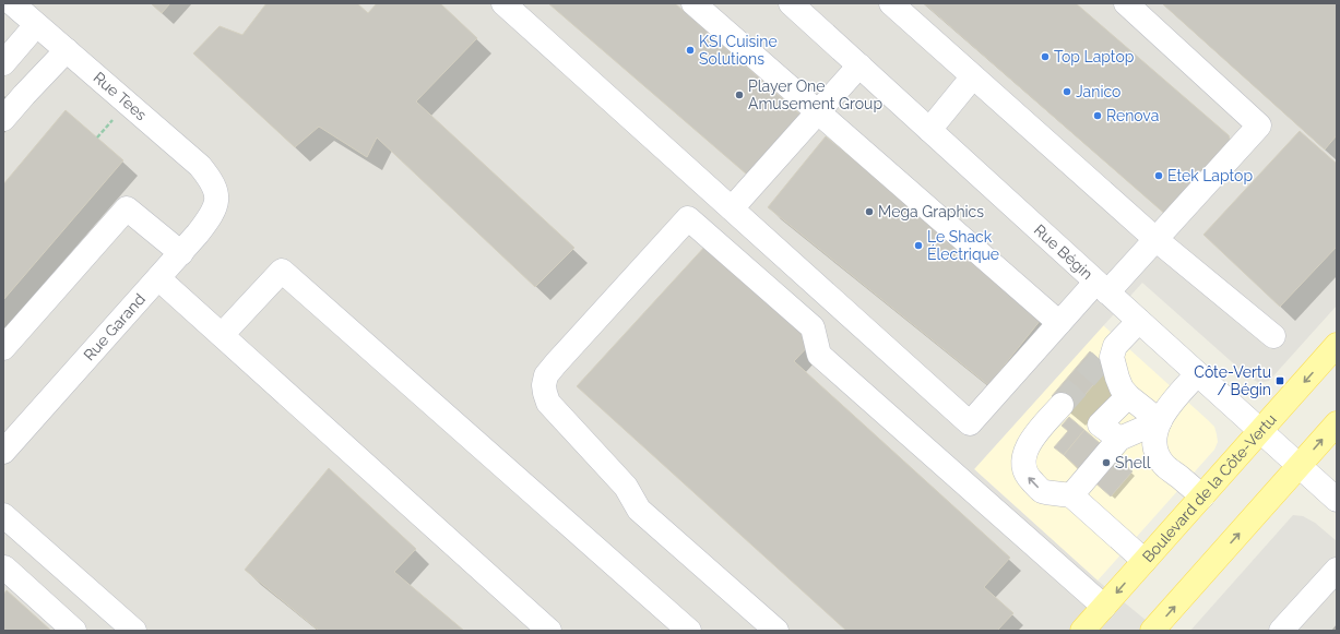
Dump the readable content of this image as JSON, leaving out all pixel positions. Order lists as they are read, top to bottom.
{
  "streets": {
    "main road": ["Boulevard de la Côte-Vertu"],
    "street": ["Rue Tees", "Rue Bégin", "Rue Garand"]
  },
  "crossings": [
    ["Rue Tees", "Rue Garand"],
    ["Rue Bégin", "Boulevard de la Côte-Vertu"]
  ],
  "places": {
    "other": [
      "KSI Cuisine Solutions",
      "Top Laptop",
      "Janico",
      "Player One Amusement Group",
      "Renova",
      "Etek Laptop",
      "Mega Graphics",
      "Le Shack Électrique",
      "Shell"
    ],
    "transit": ["Côte-Vertu / Bégin"]
  }
}
